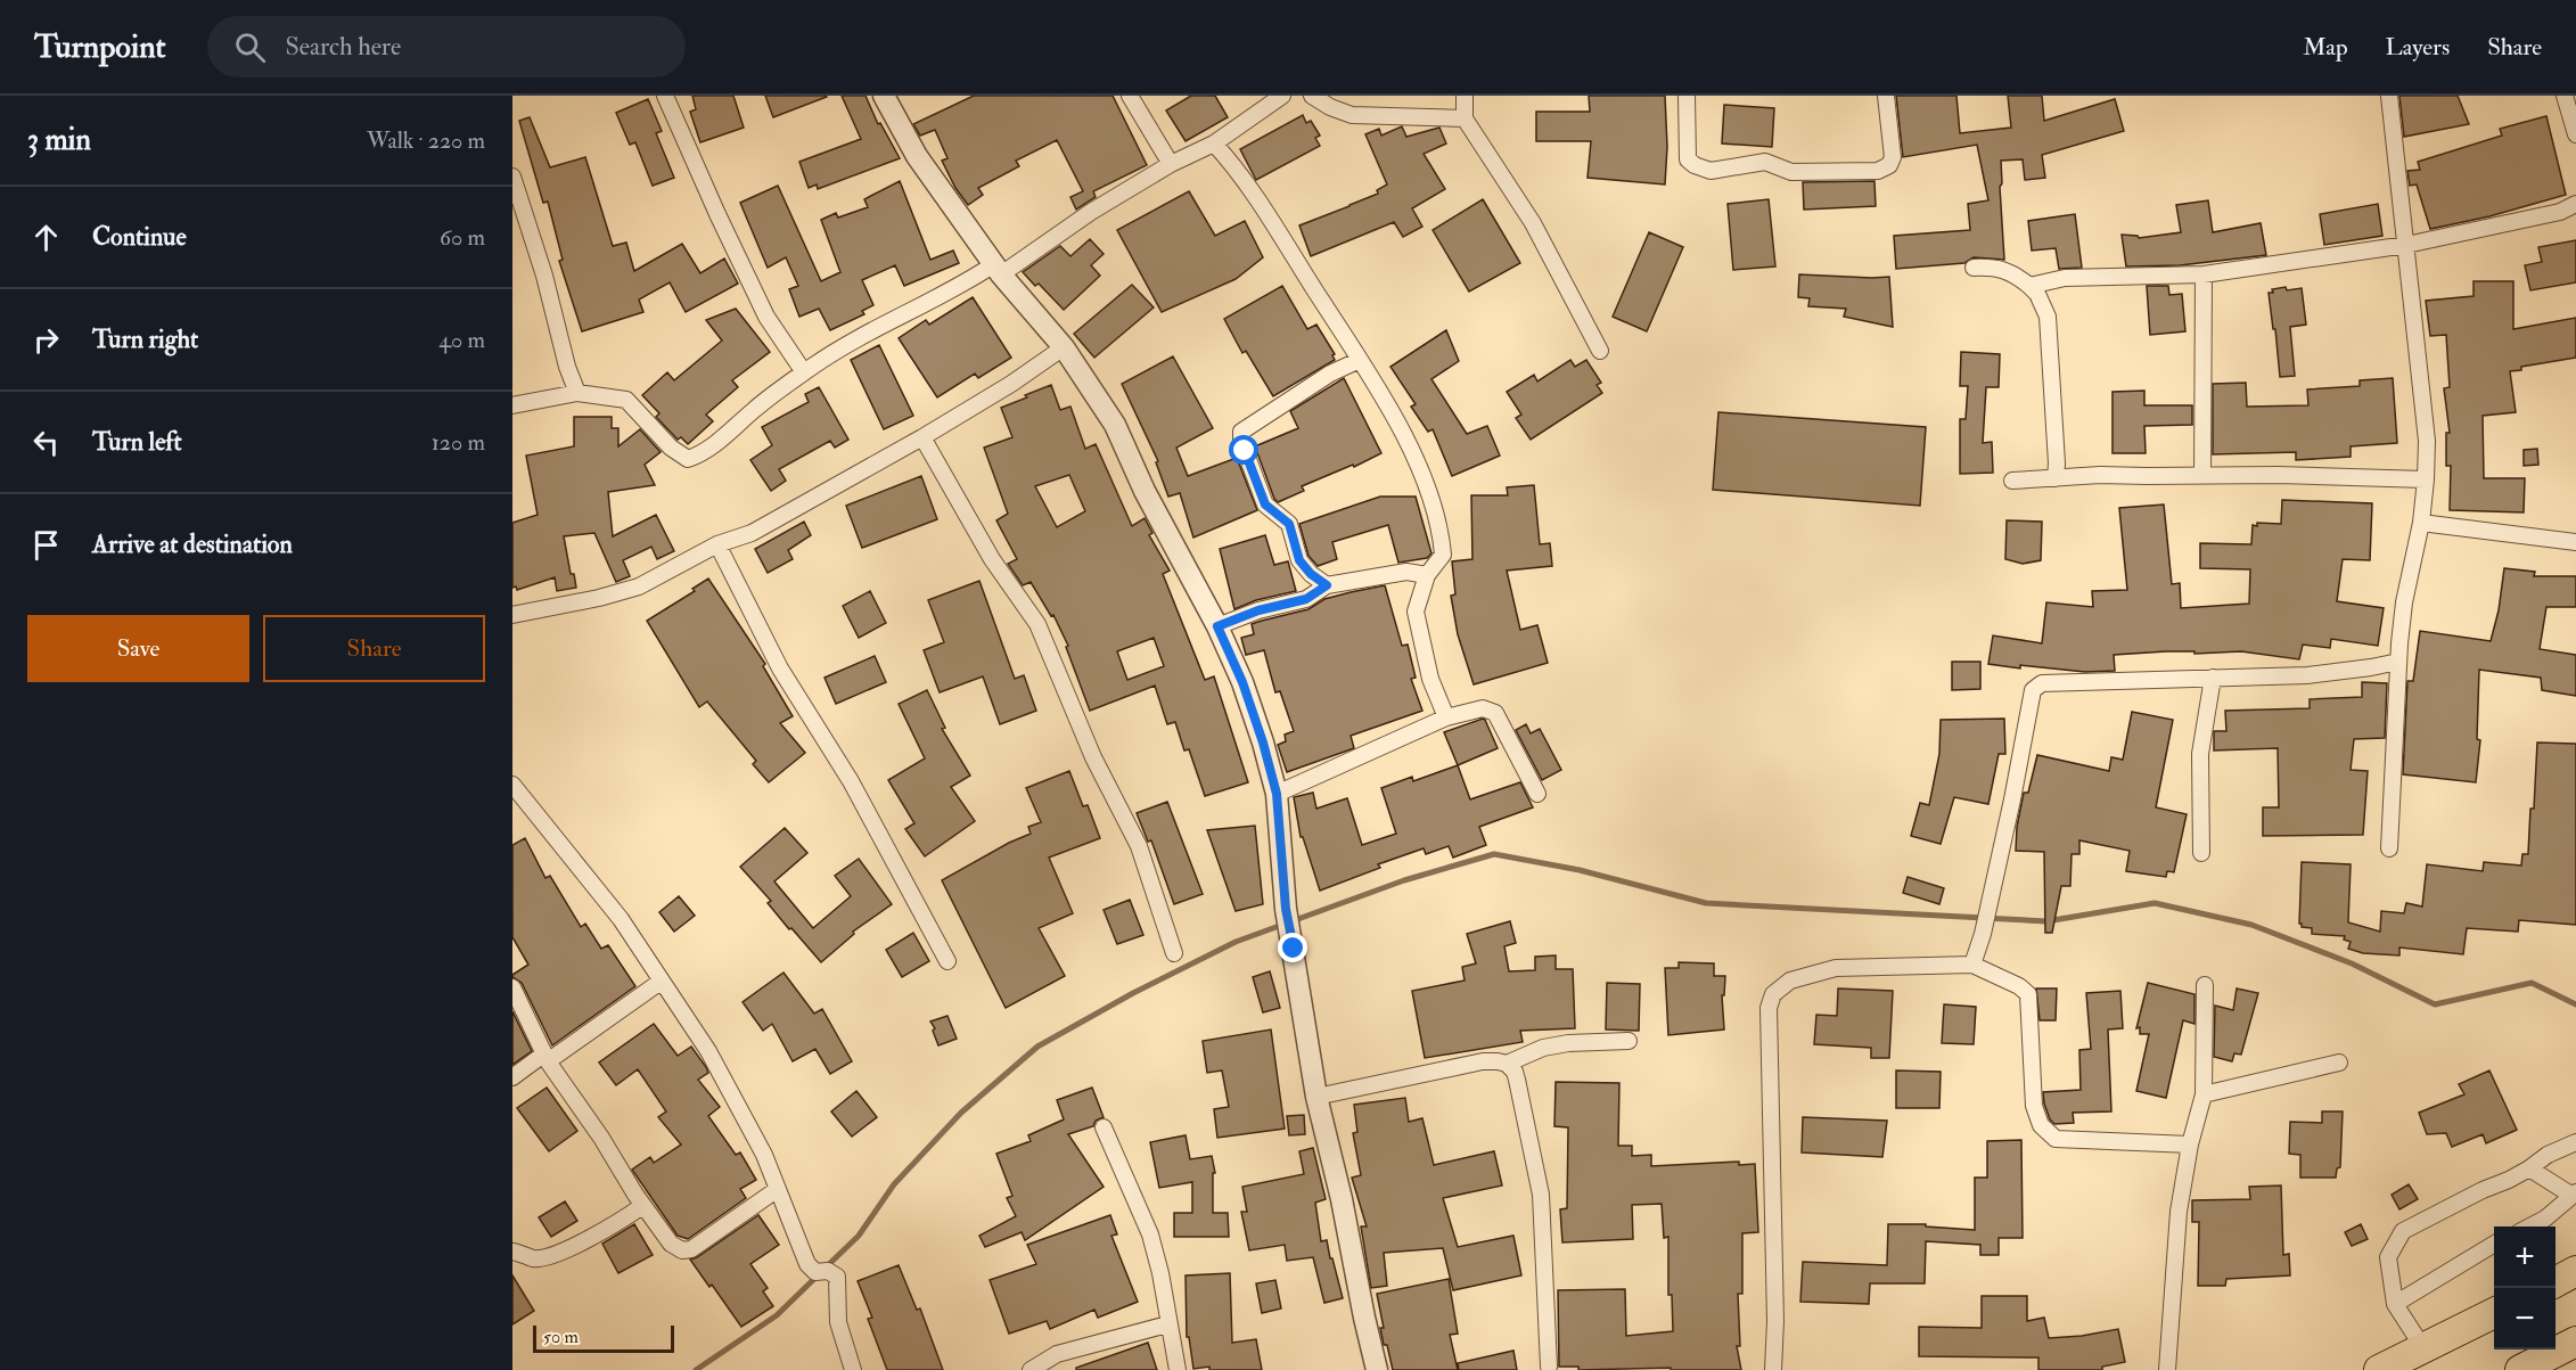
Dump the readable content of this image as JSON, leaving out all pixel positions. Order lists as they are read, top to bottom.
{
  "scale_bar": "50 m",
  "page": {
    "header": "Turnpoint",
    "search": "Search here",
    "nav": ["Map", "Layers", "Share"],
    "heading": ["3 min", "Walk · 220 m"],
    "list": [
      ["Continue", "60 m"],
      ["Turn right", "40 m"],
      ["Turn left", "120 m"],
      "Arrive at destination"
    ],
    "buttons": ["Save", "Share"],
    "map_buttons": ["+", "−"],
    "scale": "50 m"
  }
}
